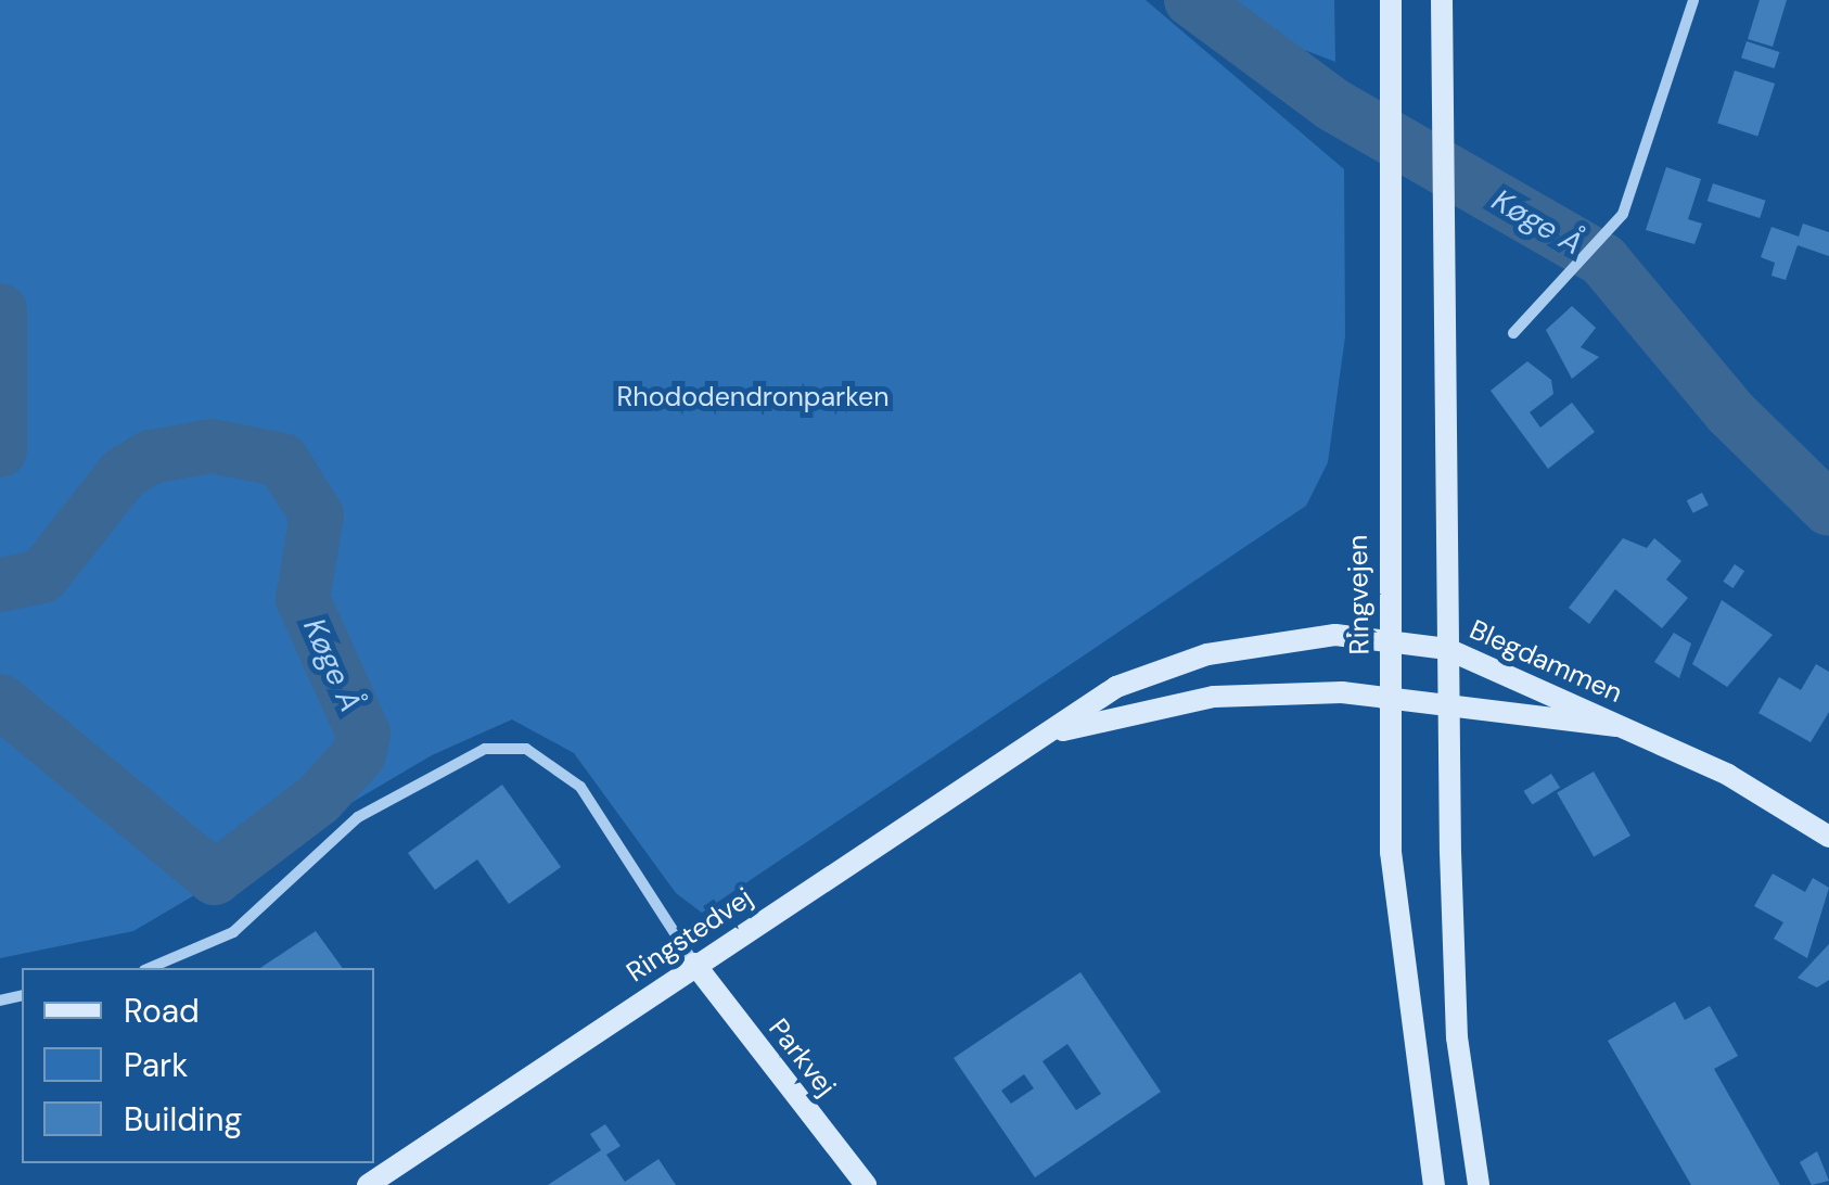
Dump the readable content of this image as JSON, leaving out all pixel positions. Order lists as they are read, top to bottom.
{
  "streets": {
    "main road": [
      "Ringvejen",
      "Blegdammen",
      "Ringstedvej",
      "Parkvej"
    ]
  },
  "crossings": [
    ["Ringvejen", "Ringstedvej"],
    ["Blegdammen", "Ringstedvej"],
    ["Ringstedvej", "Parkvej"]
  ],
  "water": ["Køge Å"],
  "parks": ["Rhododendronparken"],
  "legend": ["Road", "Park", "Building"]
}
